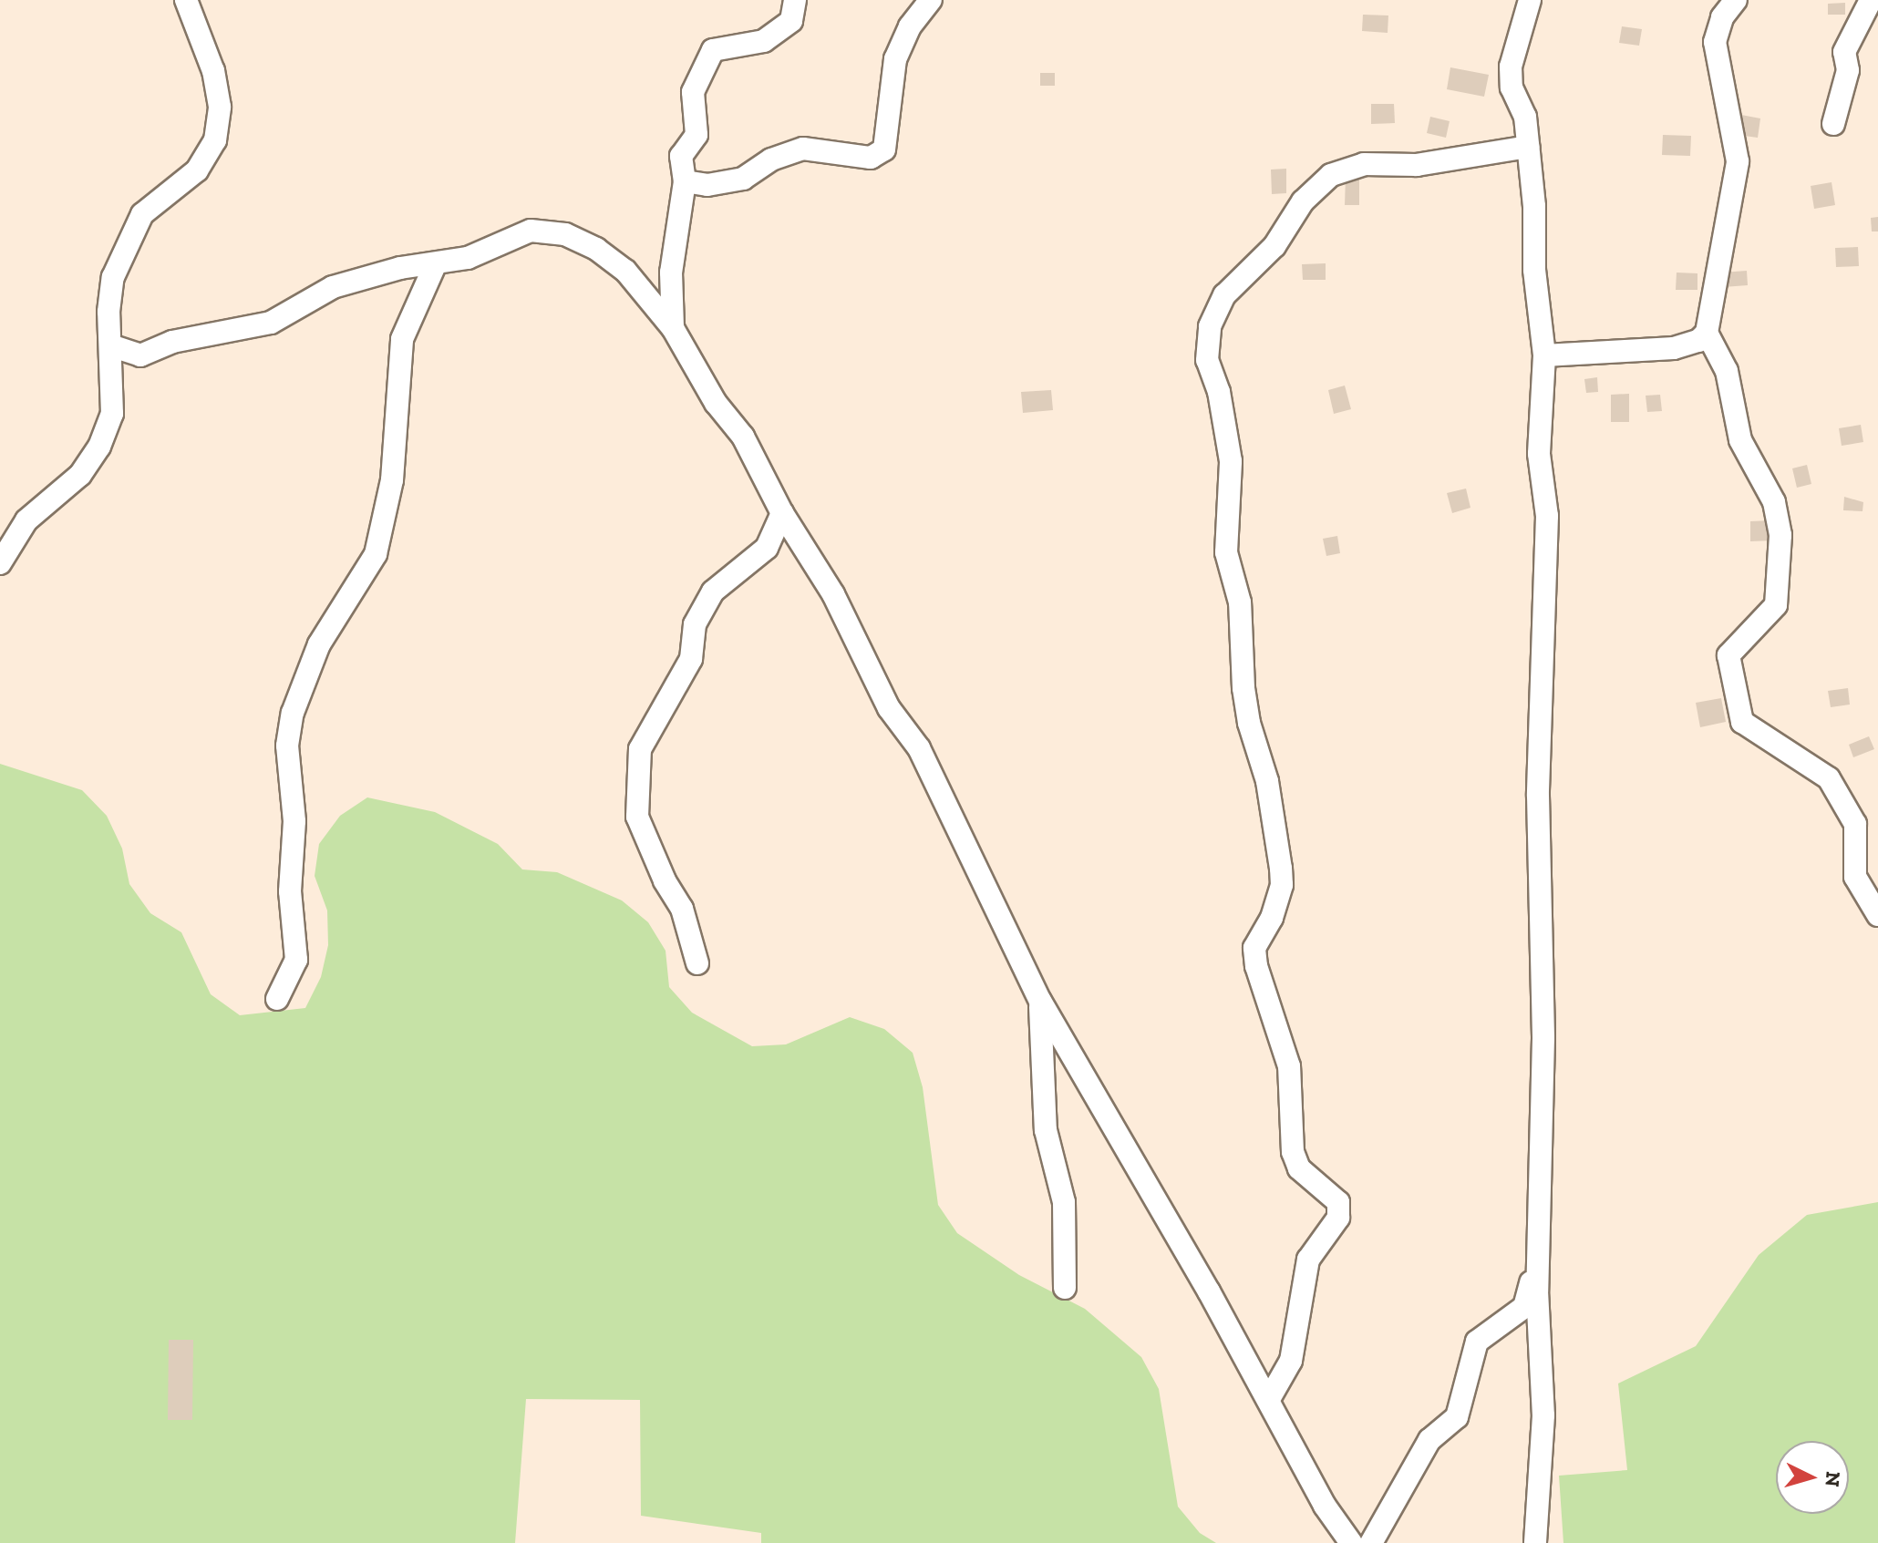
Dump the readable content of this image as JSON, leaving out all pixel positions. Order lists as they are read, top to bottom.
{
  "north": "right"
}
